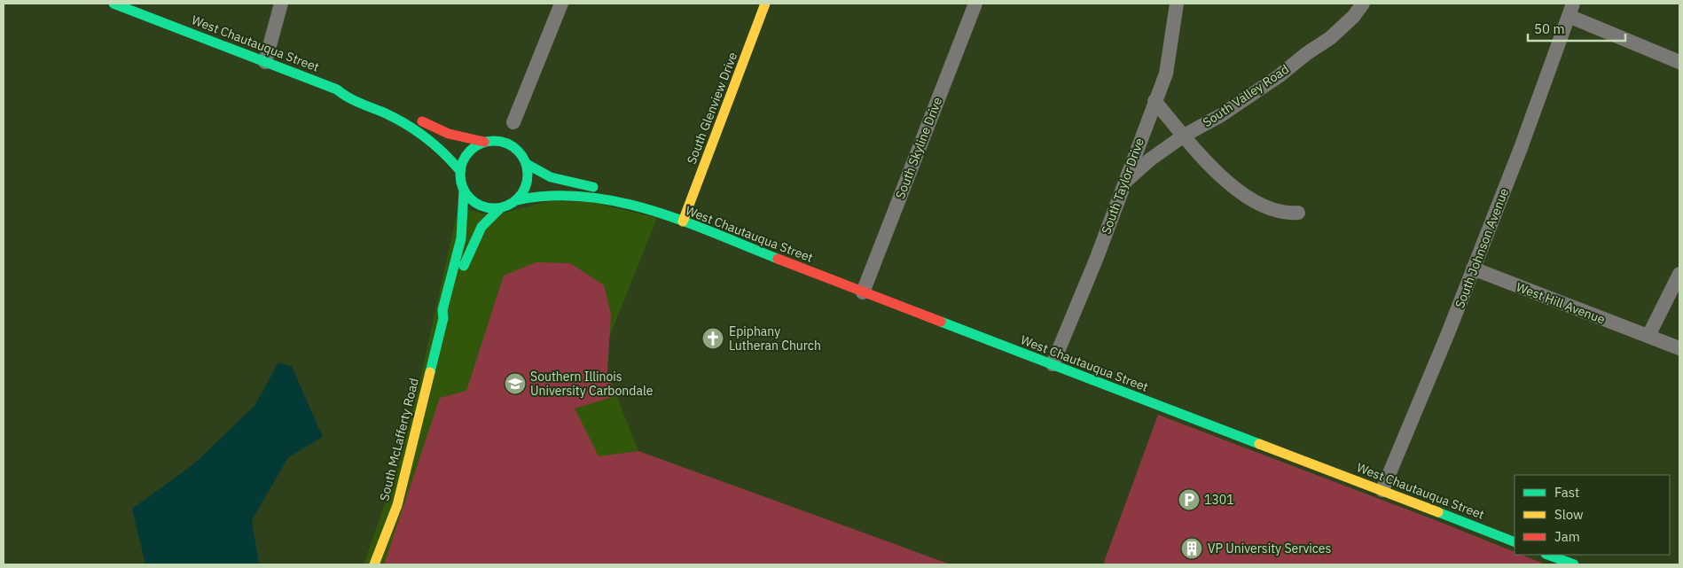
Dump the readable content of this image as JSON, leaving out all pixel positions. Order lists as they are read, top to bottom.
{
  "streets": {
    "street": [
      "West Chautauqua Street",
      "South Valley Road",
      "South Glenview Drive",
      "South Skyline Drive",
      "South Taylor Drive",
      "South Johnson Avenue",
      "West Hill Avenue",
      "South McLafferty Road"
    ]
  },
  "crossings": [
    ["West Chautauqua Street", "South Glenview Drive"],
    ["West Chautauqua Street", "South Skyline Drive"],
    ["West Chautauqua Street", "South Taylor Drive"],
    ["West Chautauqua Street", "South Johnson Avenue"],
    ["West Chautauqua Street", "South McLafferty Road"],
    ["South Valley Road", "South Taylor Drive"],
    ["South Johnson Avenue", "West Hill Avenue"]
  ],
  "places": {
    "church": ["Epiphany Lutheran Church"],
    "school or university": ["Southern Illinois University Carbondale"],
    "parking": ["1301"],
    "building": ["VP University Services"]
  },
  "legend": ["Fast", "Slow", "Jam"],
  "scale_bar": "50 m"
}
